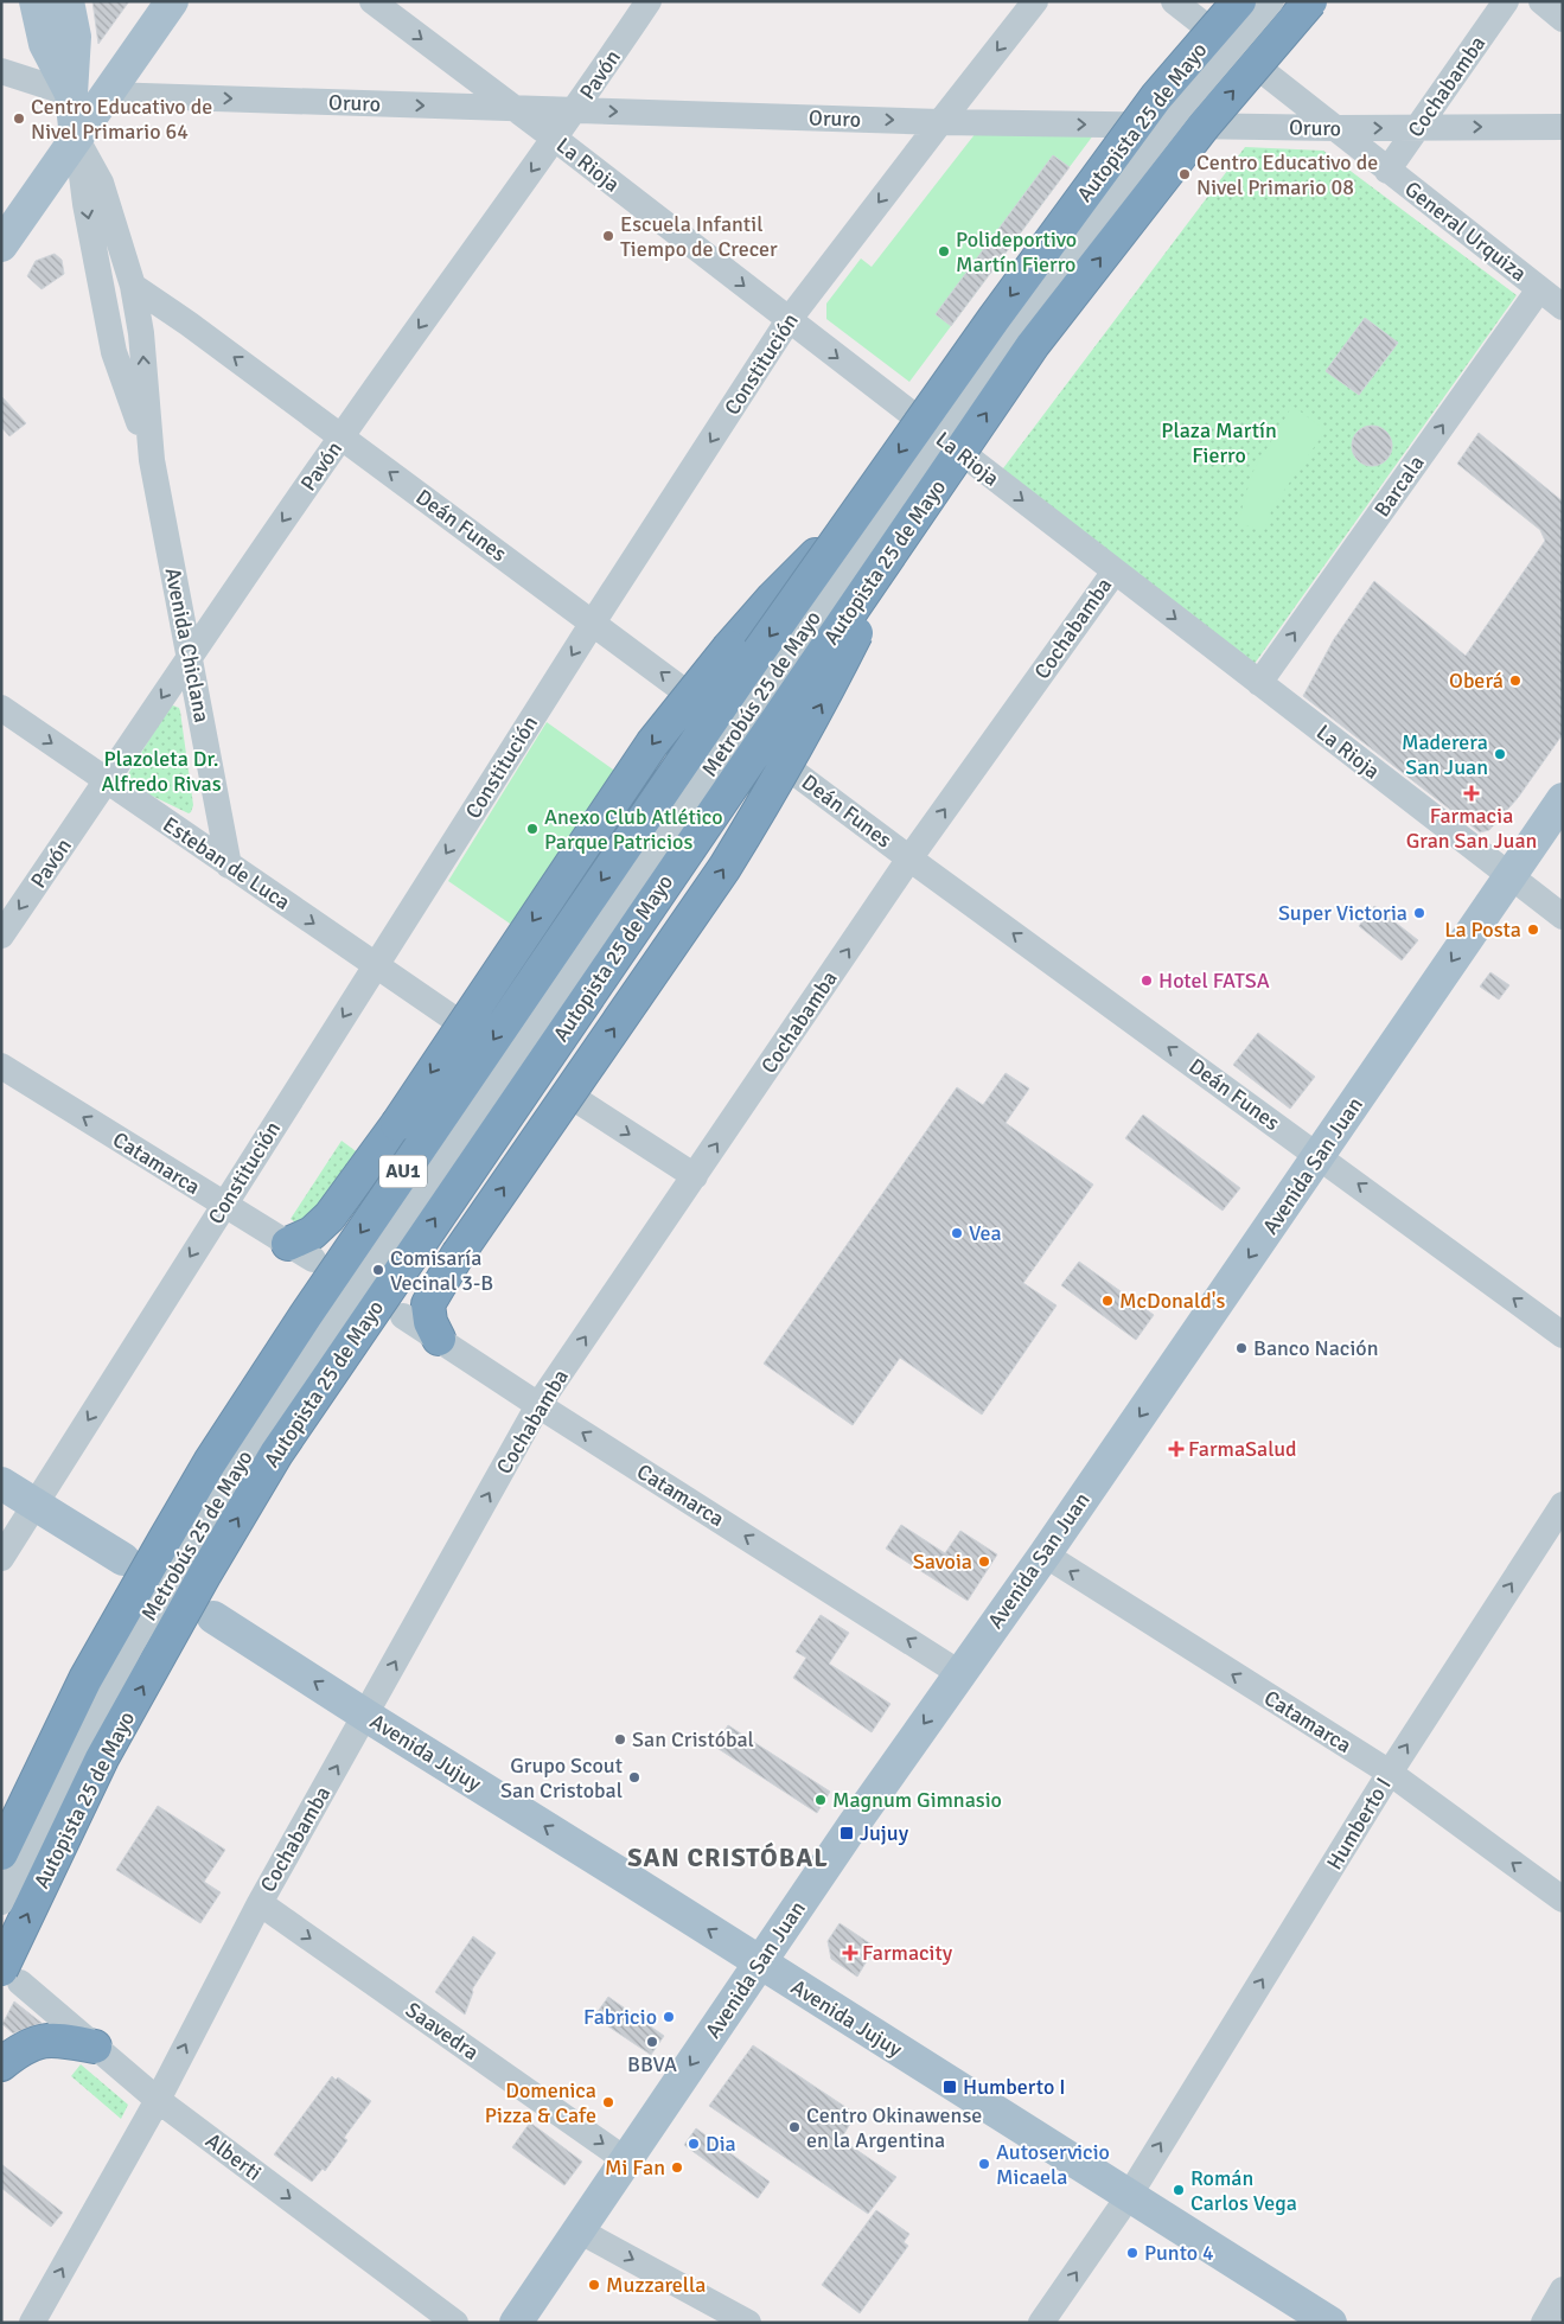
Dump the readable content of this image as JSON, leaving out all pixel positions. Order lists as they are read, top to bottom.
{
  "streets": {
    "highway": ["Autopista 25 de Mayo", "AU1"],
    "main road": ["Avenida Chiclana", "Avenida San Juan", "Avenida Jujuy"],
    "street": [
      "Pavón",
      "Cochabamba",
      "Oruro",
      "La Rioja",
      "General Urquiza",
      "Constitución",
      "Barcala",
      "Deán Funes",
      "Metrobús 25 de Mayo",
      "Esteban de Luca",
      "Catamarca",
      "Humberto I",
      "Saavedra",
      "Alberti"
    ]
  },
  "crossings": [
    ["Pavón", "Oruro"],
    ["Pavón", "La Rioja"],
    ["Pavón", "Deán Funes"],
    ["Pavón", "Avenida Chiclana"],
    ["Pavón", "Esteban de Luca"],
    ["Cochabamba", "Oruro"],
    ["Cochabamba", "La Rioja"],
    ["Cochabamba", "General Urquiza"],
    ["Cochabamba", "Deán Funes"],
    ["Cochabamba", "Catamarca"],
    ["Cochabamba", "Avenida Jujuy"],
    ["Cochabamba", "Saavedra"],
    ["Cochabamba", "Alberti"],
    ["Oruro", "La Rioja"],
    ["Oruro", "General Urquiza"],
    ["Oruro", "Constitución"],
    ["Autopista 25 de Mayo", "Alberti"],
    ["La Rioja", "Constitución"],
    ["La Rioja", "Barcala"],
    ["La Rioja", "Avenida San Juan"],
    ["General Urquiza", "Barcala"],
    ["Constitución", "Deán Funes"],
    ["Constitución", "Esteban de Luca"],
    ["Constitución", "Catamarca"],
    ["Deán Funes", "Avenida Chiclana"],
    ["Deán Funes", "Avenida San Juan"],
    ["Avenida Chiclana", "Esteban de Luca"],
    ["Catamarca", "Avenida San Juan"],
    ["Catamarca", "Humberto I"],
    ["Avenida San Juan", "Avenida Jujuy"],
    ["Avenida San Juan", "Saavedra"],
    ["Avenida Jujuy", "Humberto I"]
  ],
  "one_way": [
    "Pavón",
    "Cochabamba",
    "Oruro",
    "La Rioja",
    "Constitución",
    "Barcala",
    "Deán Funes",
    "Esteban de Luca",
    "Catamarca",
    "Avenida San Juan",
    "Avenida Jujuy",
    "Humberto I",
    "Saavedra",
    "Alberti"
  ],
  "districts": ["SAN CRISTÓBAL"],
  "parks": ["Plaza Martín Fierro", "Plazoleta Dr. Alfredo Rivas"],
  "places": {
    "other": [
      "Centro Educativo de Nivel Primario 64",
      "Centro Educativo de Nivel Primario 08",
      "Escuela Infantil Tiempo de Crecer",
      "Polideportivo Martín Fierro",
      "Oberá",
      "Maderera San Juan",
      "Anexo Club Atlético Parque Patricios",
      "Super Victoria",
      "La Posta",
      "Hotel FATSA",
      "Vea",
      "Comisaría Vecinal 3-B",
      "McDonald's",
      "Banco Nación",
      "Savoia",
      "San Cristóbal",
      "Grupo Scout San Cristobal",
      "Magnum Gimnasio",
      "Fabricio",
      "BBVA",
      "Domenica Pizza & Cafe",
      "Centro Okinawense en la Argentina",
      "Dia",
      "Autoservicio Micaela",
      "Mi Fan",
      "Román Carlos Vega",
      "Punto 4",
      "Muzzarella"
    ],
    "health": ["Farmacia Gran San Juan", "FarmaSalud", "Farmacity"],
    "transit": ["Jujuy", "Humberto I"]
  }
}
